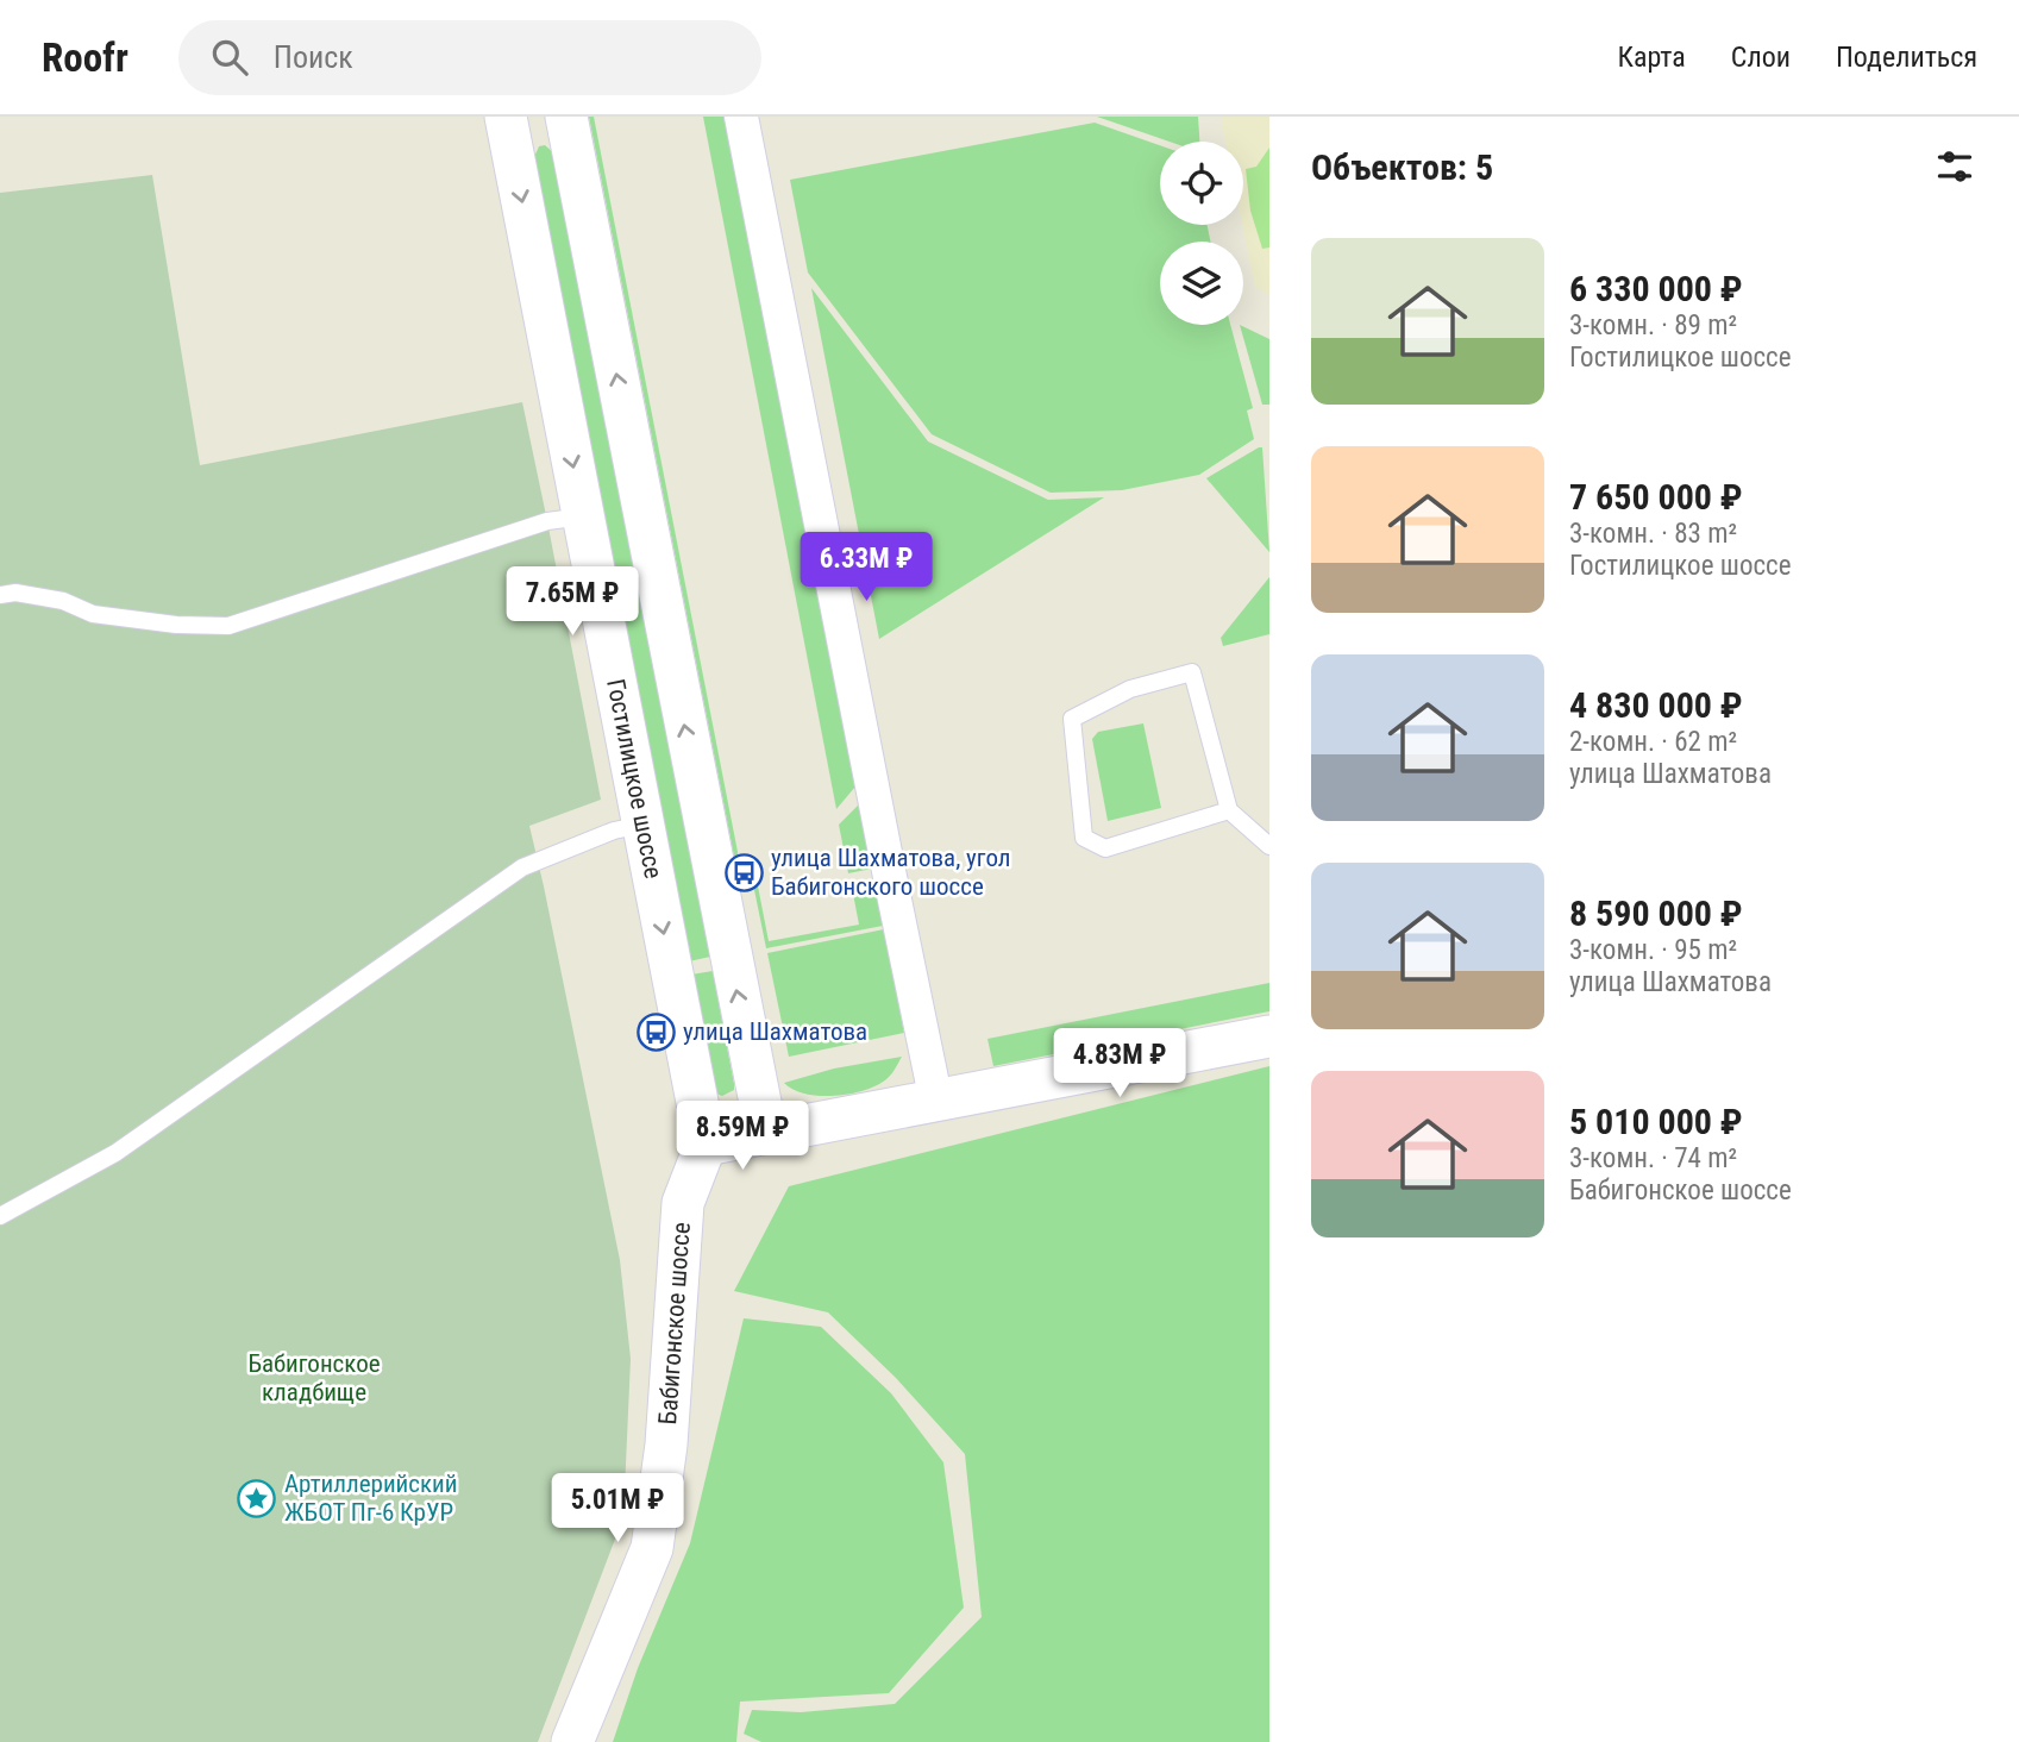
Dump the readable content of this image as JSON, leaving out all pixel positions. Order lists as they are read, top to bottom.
{
  "streets": {
    "street": ["Гостилицкое шоссе", "Бабигонское шоссе"]
  },
  "crossings": [
    ["Гостилицкое шоссе", "Бабигонское шоссе"]
  ],
  "parks": ["Бабигонское кладбище"],
  "places": {
    "bus stop": ["улица Шахматова, угол Бабигонского шоссе", "улица Шахматова"],
    "place": ["Артиллерийский ЖБОТ Пг-6 КрУР"]
  },
  "page": {
    "header": "Roofr",
    "search": "Поиск",
    "nav": ["Карта", "Слои", "Поделиться"],
    "heading": "Объектов: 5",
    "list": [
      {
        "name": "6 330 000 ₽",
        "note": "3-комн. · 89 m² · Гостилицкое шоссе"
      },
      {
        "name": "7 650 000 ₽",
        "note": "3-комн. · 83 m² · Гостилицкое шоссе"
      },
      {
        "name": "4 830 000 ₽",
        "note": "2-комн. · 62 m² · улица Шахматова"
      },
      {
        "name": "8 590 000 ₽",
        "note": "3-комн. · 95 m² · улица Шахматова"
      },
      {
        "name": "5 010 000 ₽",
        "note": "3-комн. · 74 m² · Бабигонское шоссе"
      }
    ],
    "price": [
      "6.33M ₽",
      "7.65M ₽",
      "4.83M ₽",
      "8.59M ₽",
      "5.01M ₽"
    ]
  }
}
